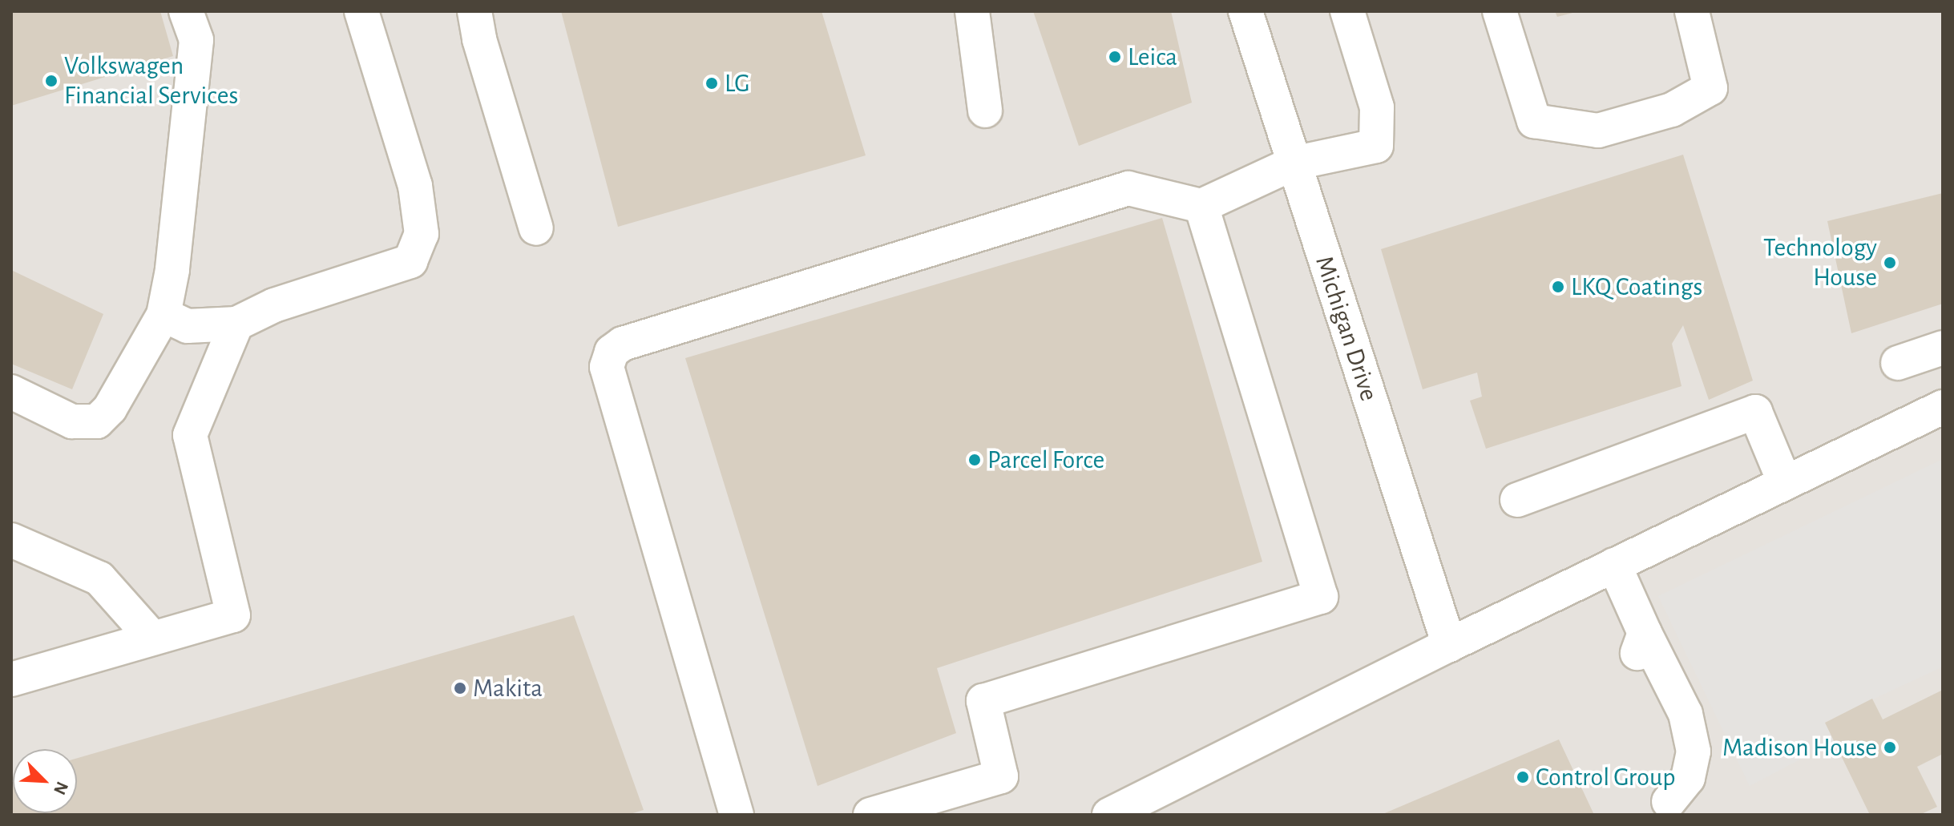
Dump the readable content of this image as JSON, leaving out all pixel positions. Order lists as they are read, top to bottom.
{
  "streets": {
    "street": ["Michigan Drive"]
  },
  "places": [
    "Leica",
    "Volkswagen Financial Services",
    "LG",
    "Technology House",
    "LKQ Coatings",
    "Parcel Force",
    "Makita",
    "Madison House",
    "Control Group"
  ],
  "north": "bottom right"
}
